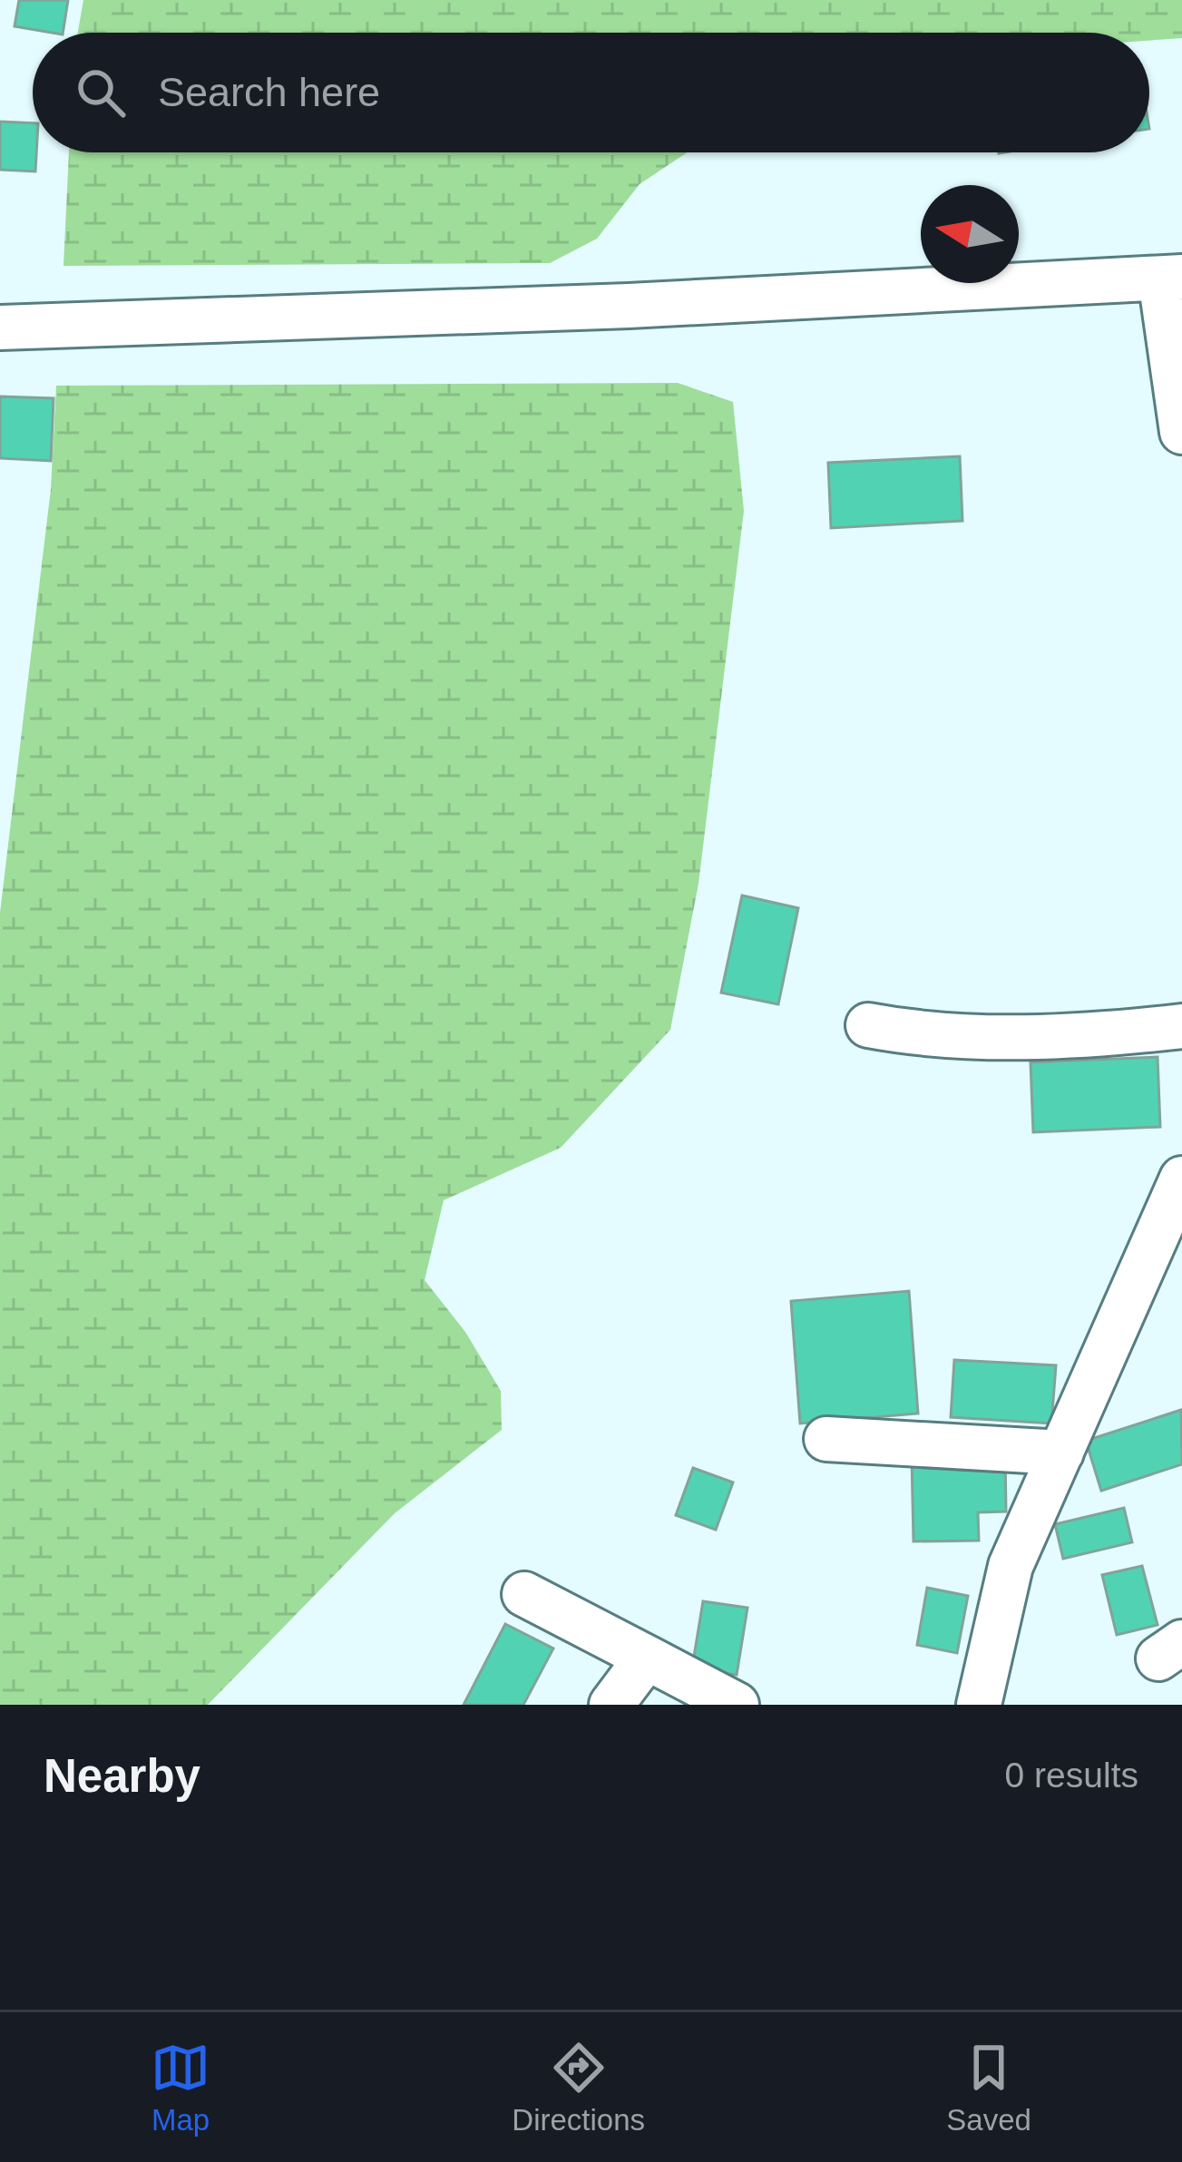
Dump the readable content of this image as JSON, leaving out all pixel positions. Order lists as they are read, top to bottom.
{
  "north": "left",
  "page": {
    "search": "Search here",
    "heading": ["Nearby", "0 results"],
    "nav": ["Map", "Directions", "Saved"]
  }
}
